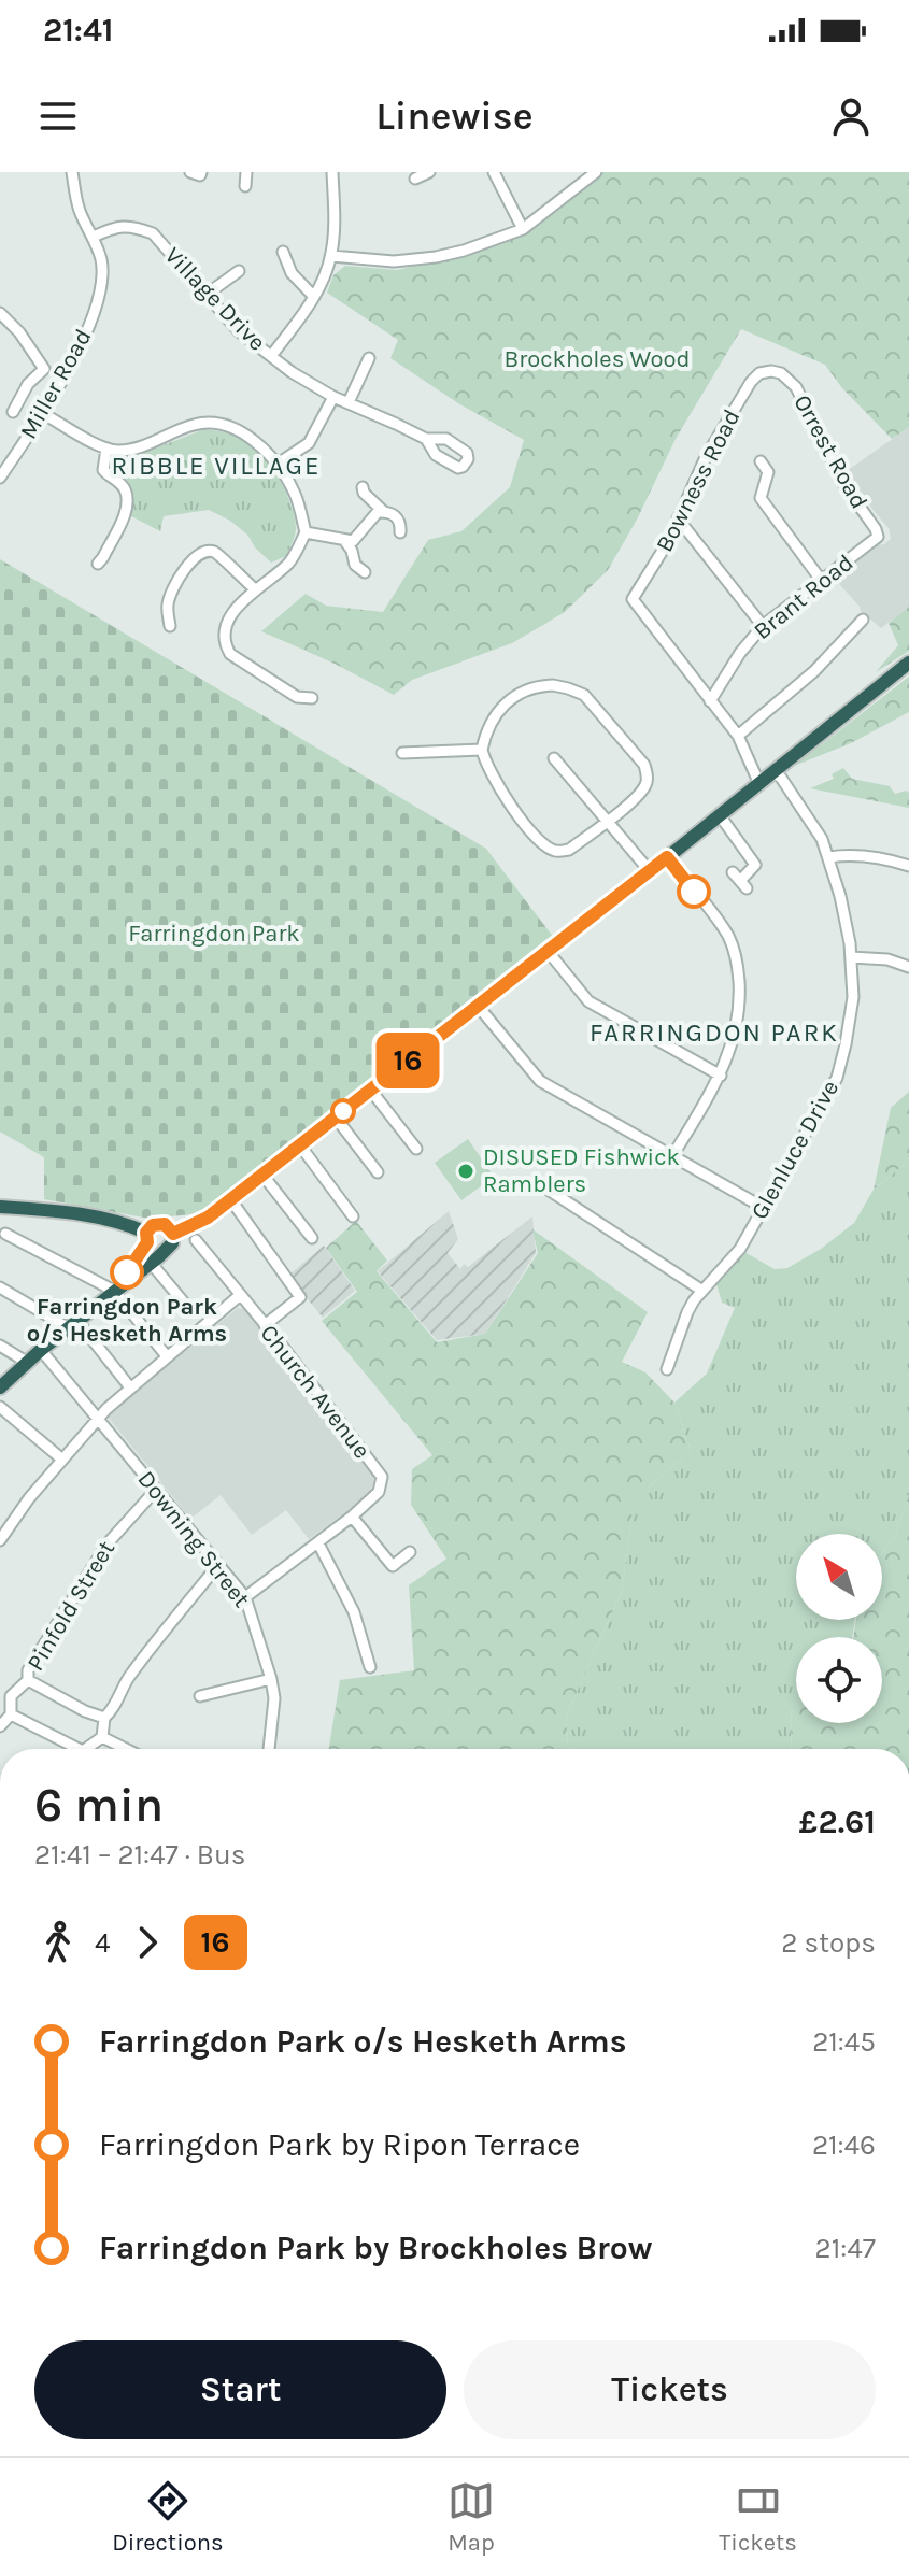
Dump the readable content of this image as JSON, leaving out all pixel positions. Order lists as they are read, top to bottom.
{
  "streets": {
    "street": [
      "Village Drive",
      "Miller Road",
      "Orrest Road",
      "Bowness Road",
      "Brant Road",
      "Glenluce Drive",
      "Church Avenue",
      "Downing Street",
      "Pinfold Street"
    ]
  },
  "crossings": [
    ["Village Drive", "Miller Road"],
    ["Orrest Road", "Bowness Road"],
    ["Orrest Road", "Brant Road"],
    ["Bowness Road", "Brant Road"],
    ["Church Avenue", "Downing Street"],
    ["Downing Street", "Pinfold Street"]
  ],
  "districts": ["RIBBLE VILLAGE", "FARRINGDON PARK"],
  "parks": ["Brockholes Wood", "Farringdon Park"],
  "places": ["DISUSED Fishwick Ramblers", "Farringdon Park o/s Hesketh Arms"],
  "lines": ["bus line 16"],
  "north": "top left",
  "page": {
    "status": "21:41",
    "header": "Linewise",
    "on_map": "16",
    "heading": ["6 min", "21:41 – 21:47 · Bus", "£2.61"],
    "legs": ["4", "16", "2 stops"],
    "list": [
      {
        "name": "Farringdon Park o/s Hesketh Arms",
        "value": "21:45"
      },
      {
        "name": "Farringdon Park by Ripon Terrace",
        "value": "21:46"
      },
      {
        "name": "Farringdon Park by Brockholes Brow",
        "value": "21:47"
      }
    ],
    "buttons": ["Start", "Tickets"],
    "tabs": ["Directions", "Map", "Tickets"]
  }
}
